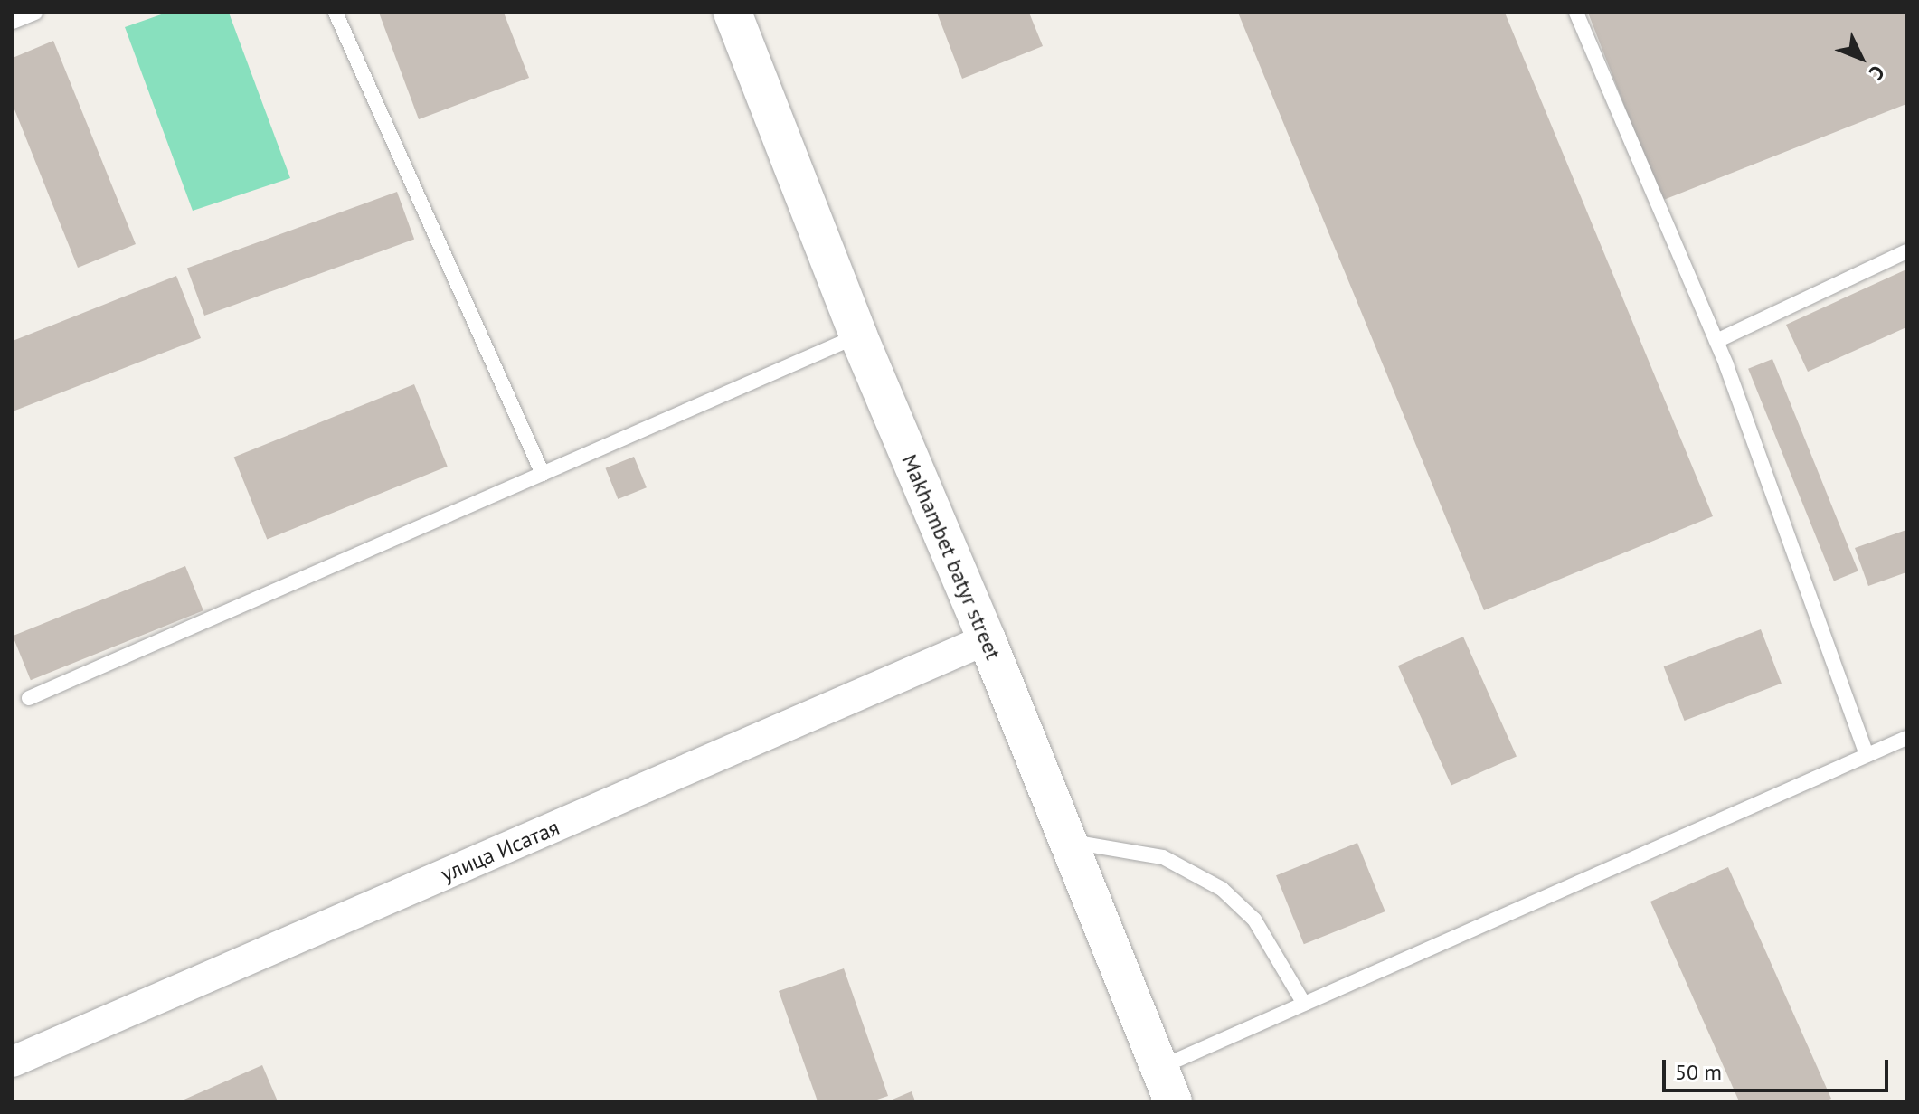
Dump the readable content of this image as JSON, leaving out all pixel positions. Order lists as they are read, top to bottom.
{
  "streets": {
    "street": ["Makhambet batyr street", "улица Исатая"]
  },
  "crossings": [
    ["Makhambet batyr street", "улица Исатая"]
  ],
  "scale_bar": "50 m",
  "north": "bottom right"
}
